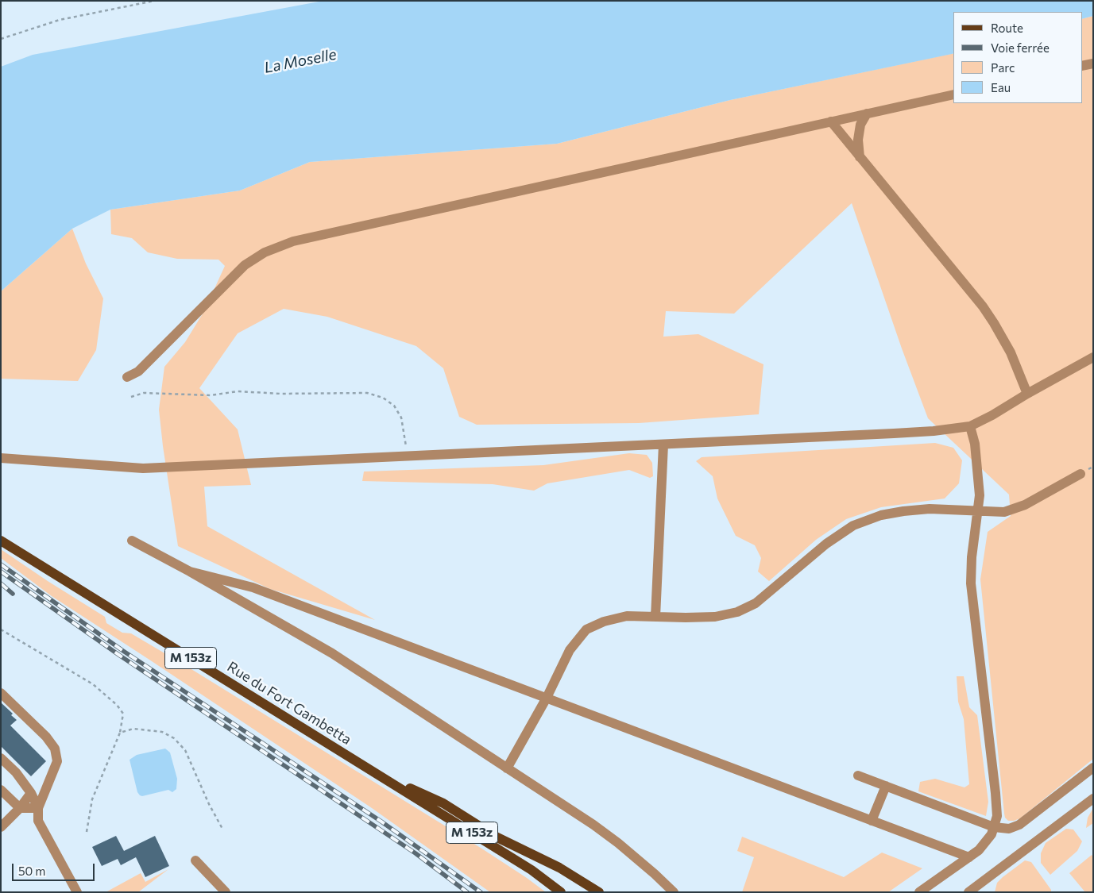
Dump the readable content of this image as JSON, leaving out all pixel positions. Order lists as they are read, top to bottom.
{
  "streets": {
    "main road": ["M 153z", "Rue du Fort Gambetta"]
  },
  "water": ["La Moselle"],
  "legend": [
    "Route",
    "Voie ferrée",
    "Parc",
    "Eau"
  ],
  "scale_bar": "50 m"
}
